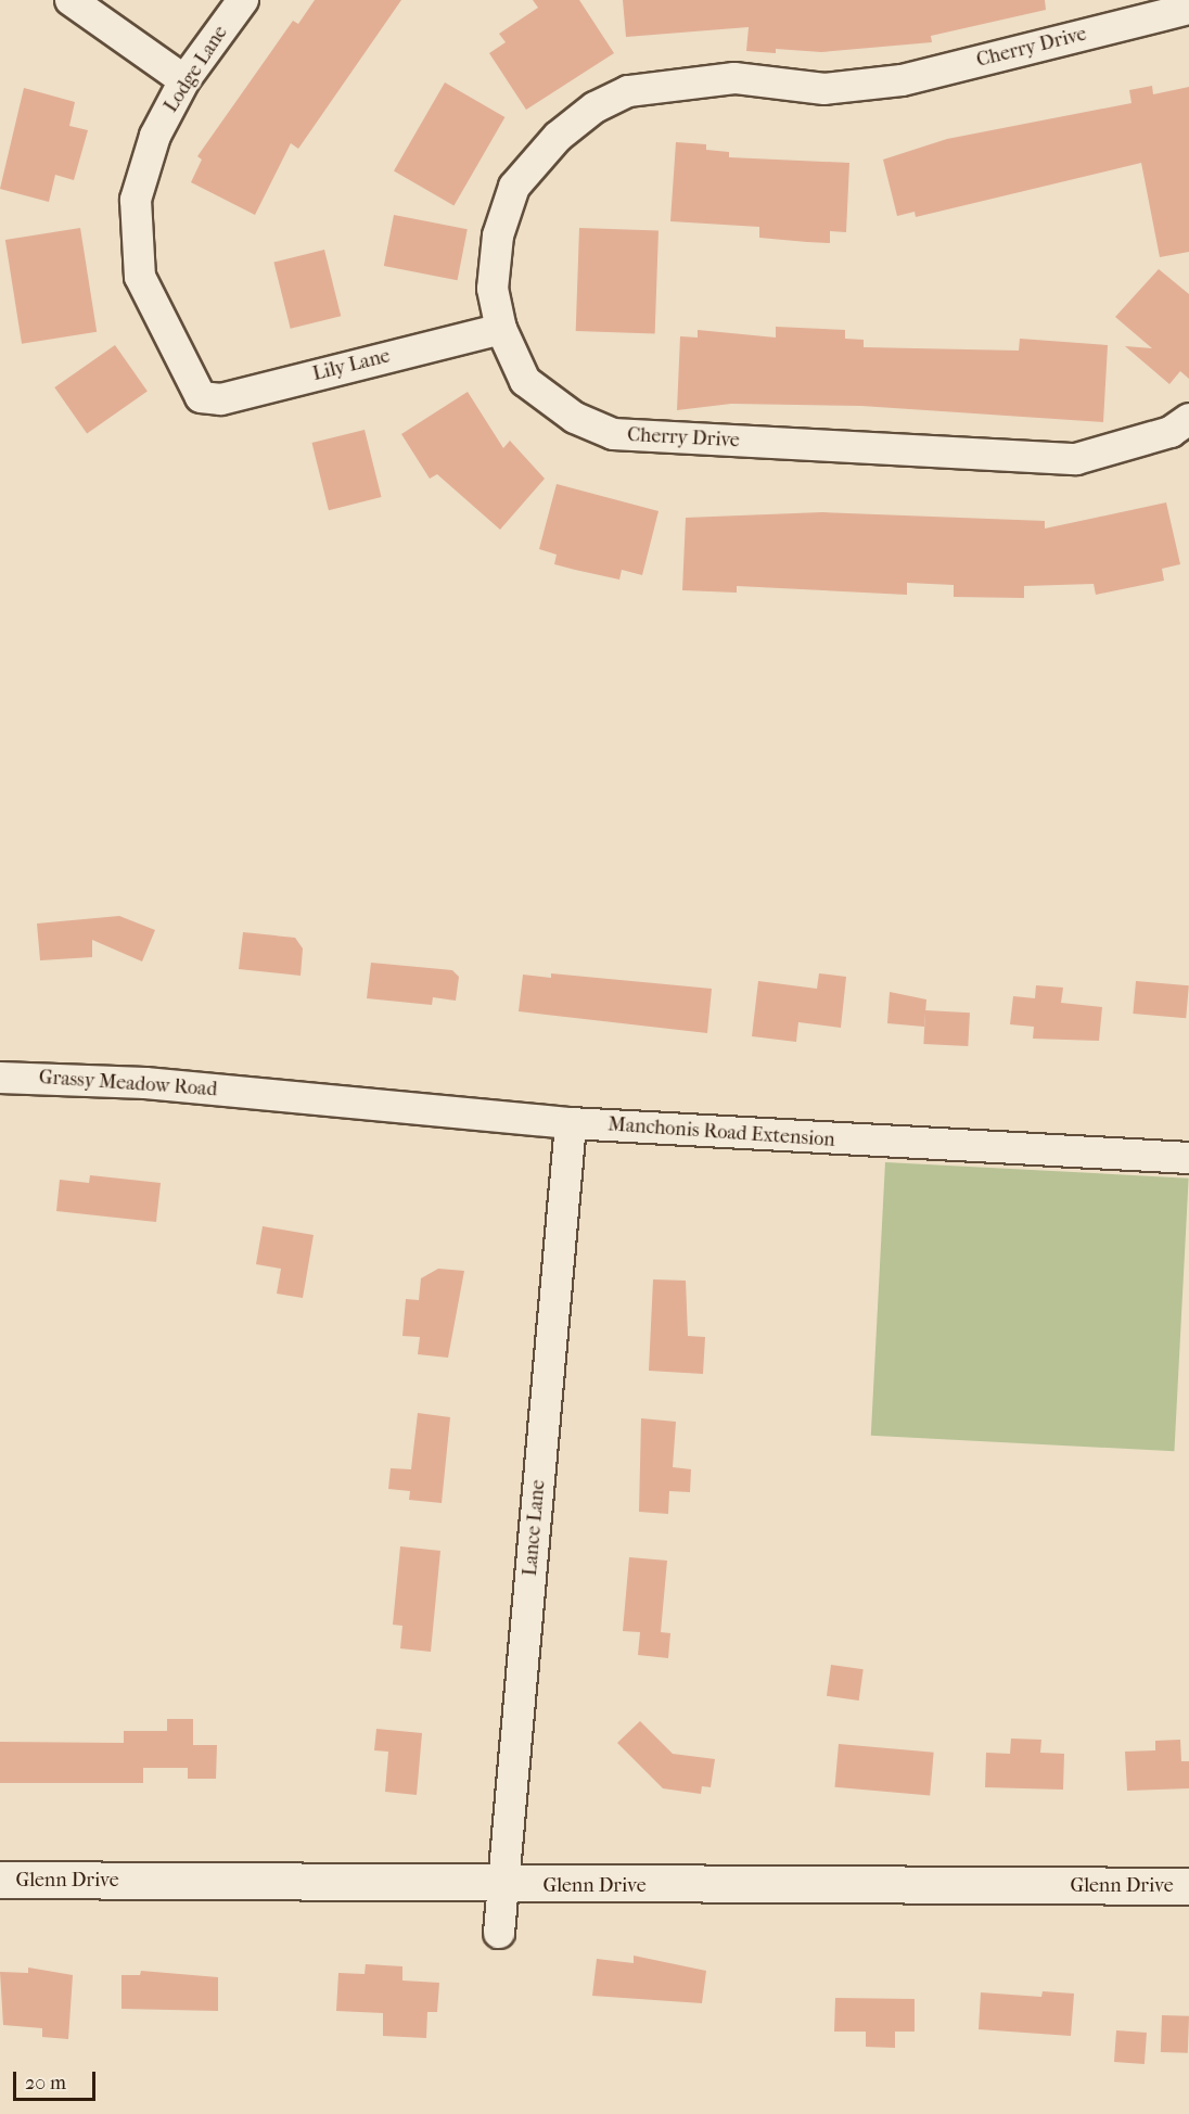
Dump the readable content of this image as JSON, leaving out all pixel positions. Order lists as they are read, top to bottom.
{
  "streets": {
    "street": [
      "Cherry Drive",
      "Lodge Lane",
      "Lily Lane",
      "Grassy Meadow Road",
      "Manchonis Road Extension",
      "Lance Lane",
      "Glenn Drive"
    ]
  },
  "crossings": [
    ["Cherry Drive", "Lily Lane"],
    ["Lodge Lane", "Lily Lane"],
    ["Grassy Meadow Road", "Manchonis Road Extension"],
    ["Manchonis Road Extension", "Lance Lane"],
    ["Lance Lane", "Glenn Drive"]
  ],
  "scale_bar": "20 m"
}
